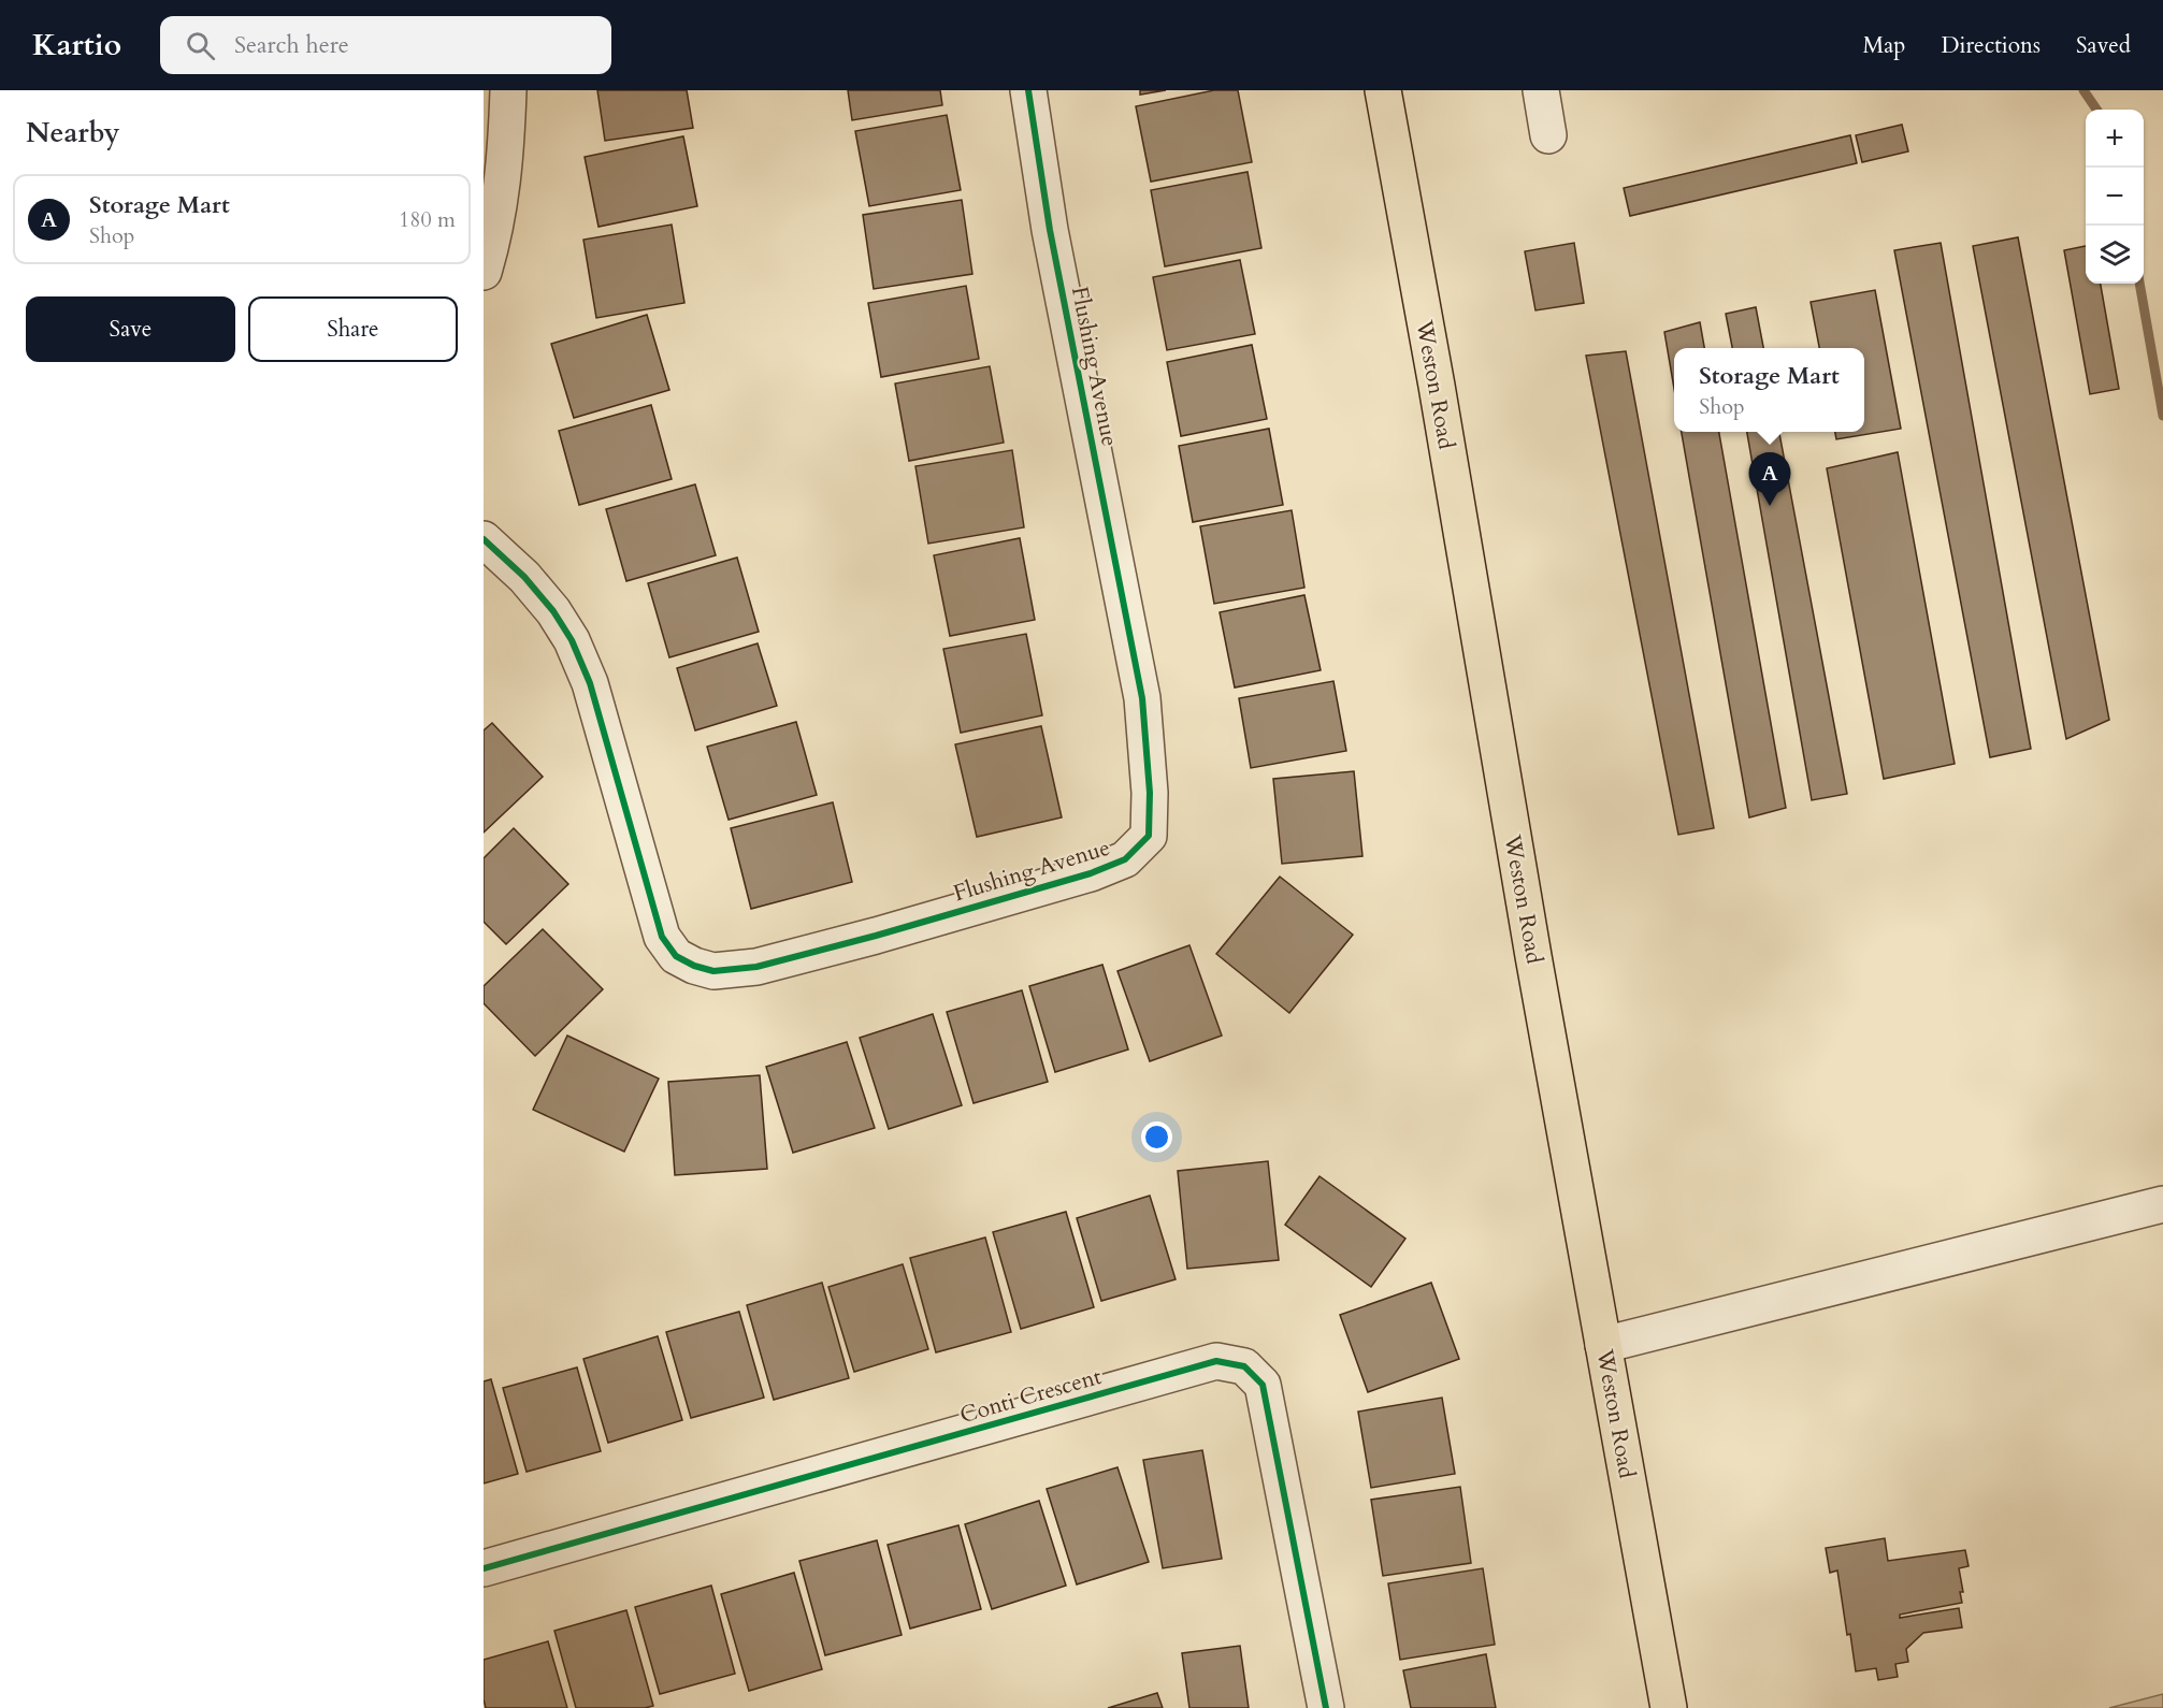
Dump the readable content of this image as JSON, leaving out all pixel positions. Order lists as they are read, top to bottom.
{
  "streets": {
    "main road": ["Weston Road"],
    "street": ["Flushing Avenue", "Conti Crescent"]
  },
  "page": {
    "header": "Kartio",
    "search": "Search here",
    "nav": ["Map", "Directions", "Saved"],
    "heading": "Nearby",
    "map_buttons": ["+", "−"],
    "list": [
      {
        "mark": "A",
        "name": "Storage Mart",
        "note": "Shop",
        "value": "180 m"
      }
    ],
    "buttons": ["Save", "Share"],
    "popup": ["Storage Mart", "Shop"],
    "pins": "A"
  }
}
